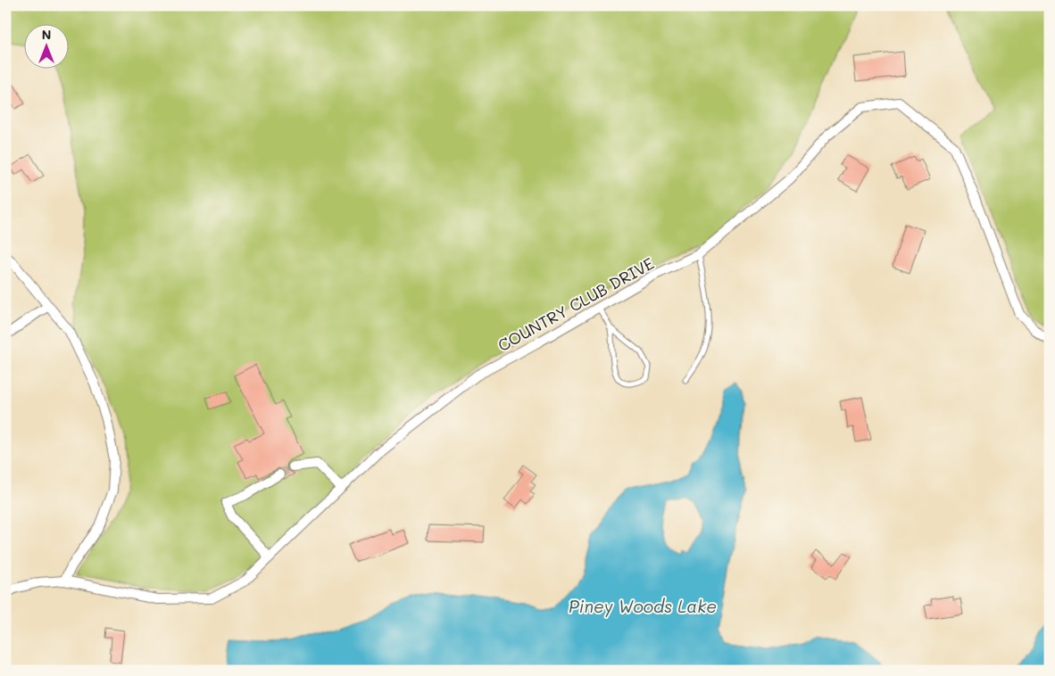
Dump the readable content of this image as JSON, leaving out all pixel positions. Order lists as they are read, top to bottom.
{
  "streets": {
    "street": ["COUNTRY CLUB DRIVE"]
  },
  "water": ["Piney Woods Lake"],
  "north": "top"
}
